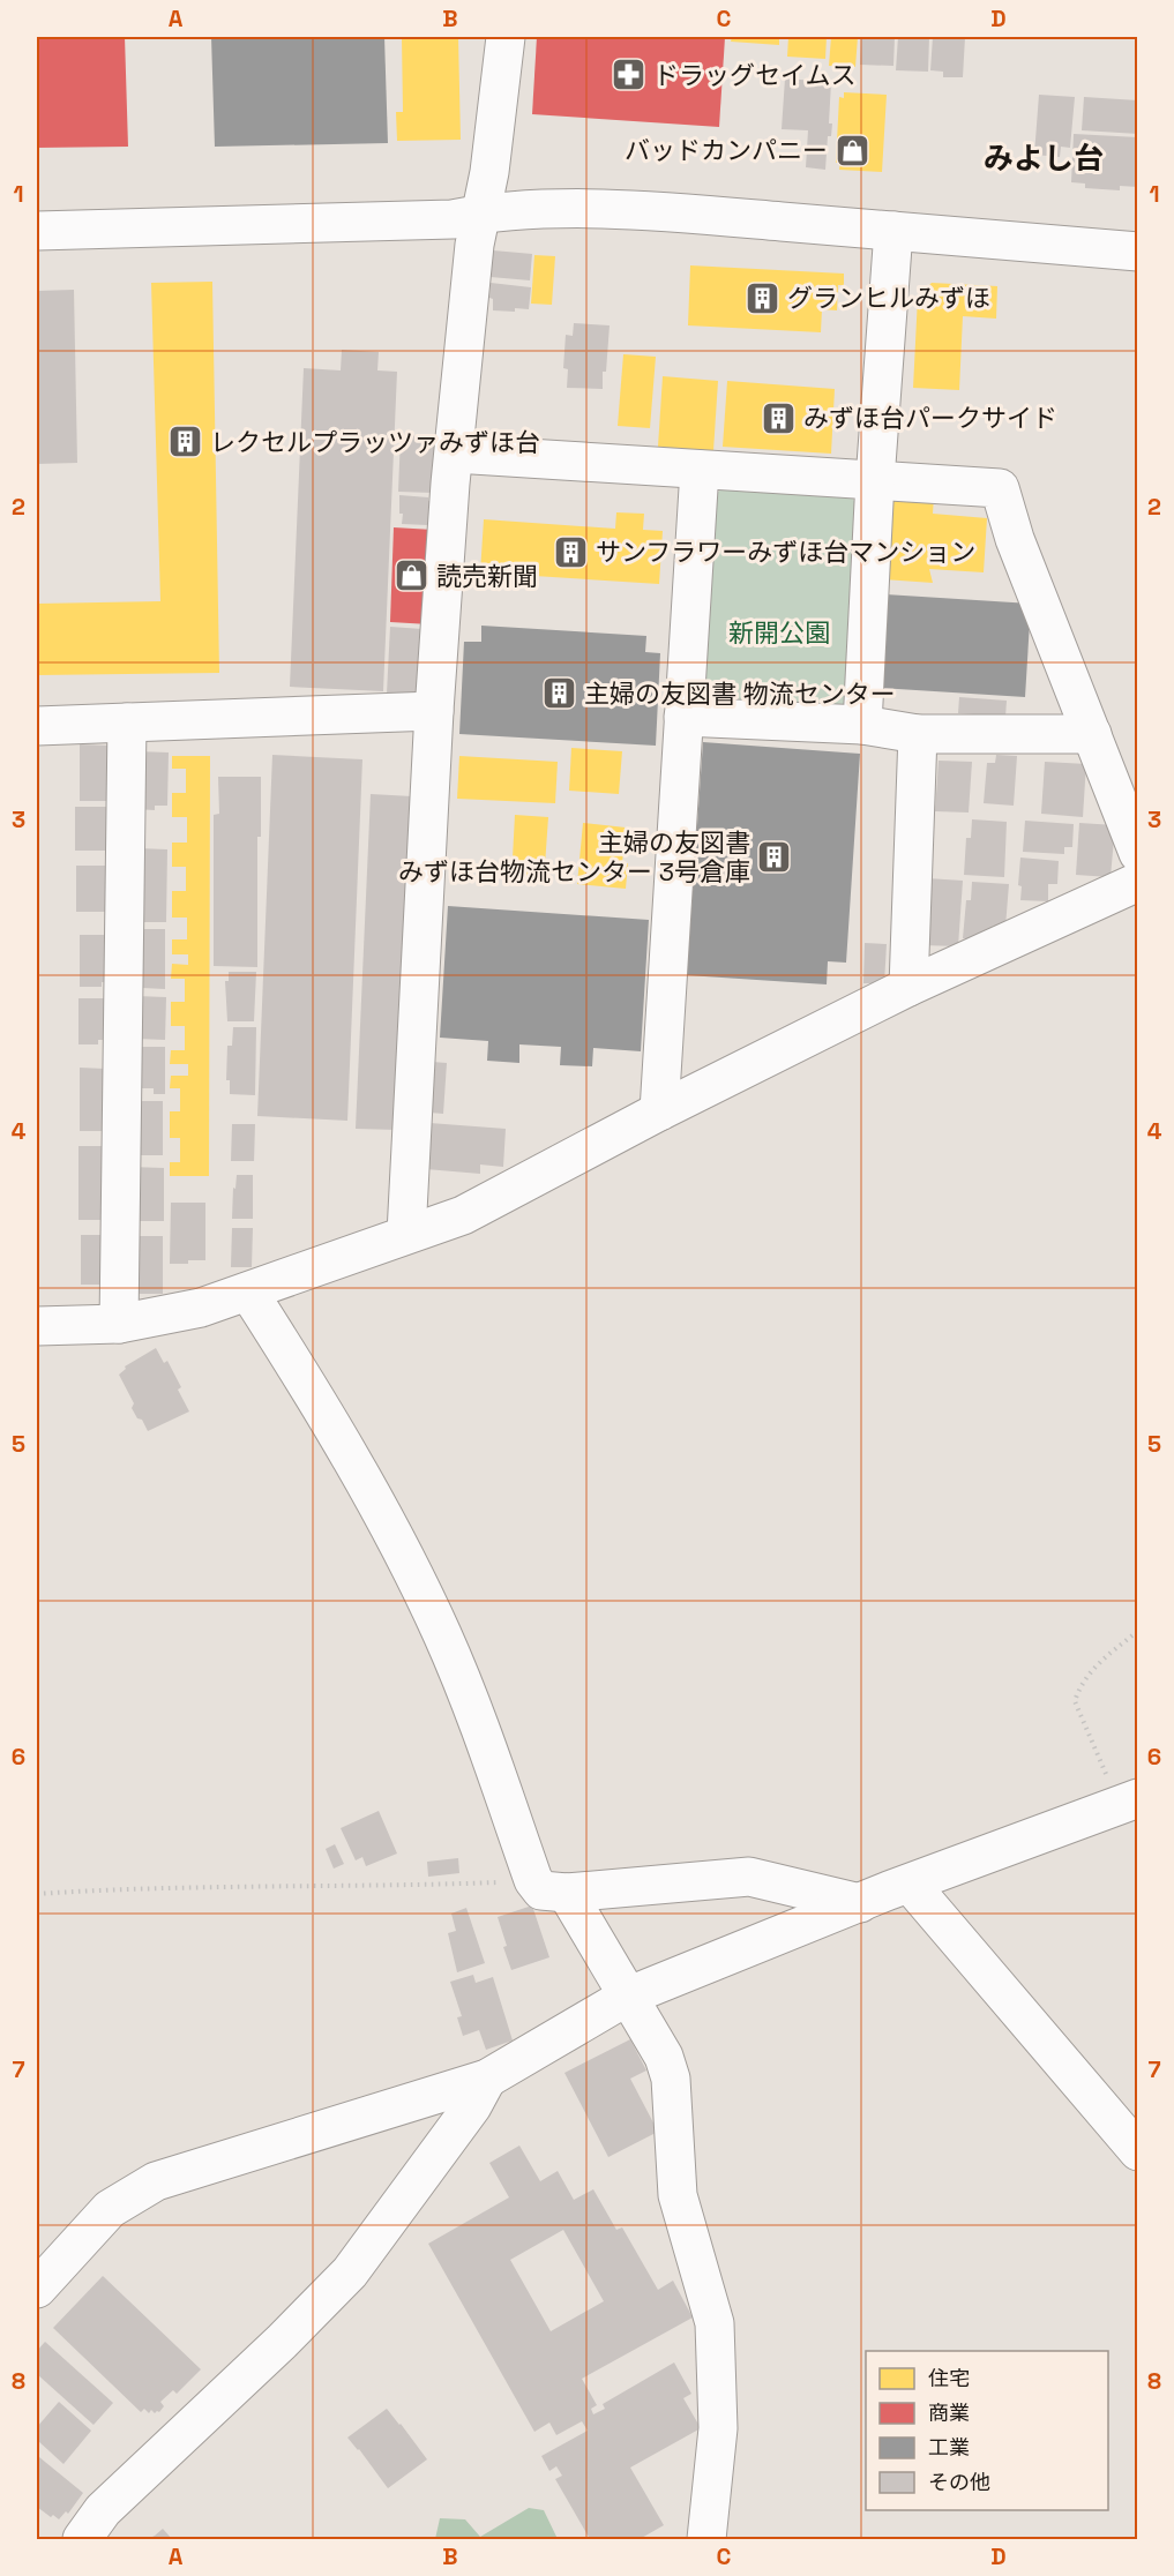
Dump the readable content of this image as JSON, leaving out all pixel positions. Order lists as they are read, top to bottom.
{
  "districts": ["みよし台"],
  "parks": ["新開公園"],
  "places": {
    "pharmacy": ["ドラッグセイムス"],
    "shop": ["バッドカンパニー", "読売新聞"],
    "building": [
      "グランヒルみずほ",
      "みずほ台パークサイド",
      "レクセルプラッツァみずほ台",
      "サンフラワーみずほ台マンション",
      "主婦の友図書 物流センター",
      "主婦の友図書 みずほ台物流センター 3号倉庫"
    ]
  },
  "legend": [
    "住宅",
    "商業",
    "工業",
    "その他"
  ],
  "grid": {
    "columns": [
      "A",
      "B",
      "C",
      "D"
    ],
    "rows": [
      "1",
      "2",
      "3",
      "4",
      "5",
      "6",
      "7",
      "8"
    ]
  }
}
